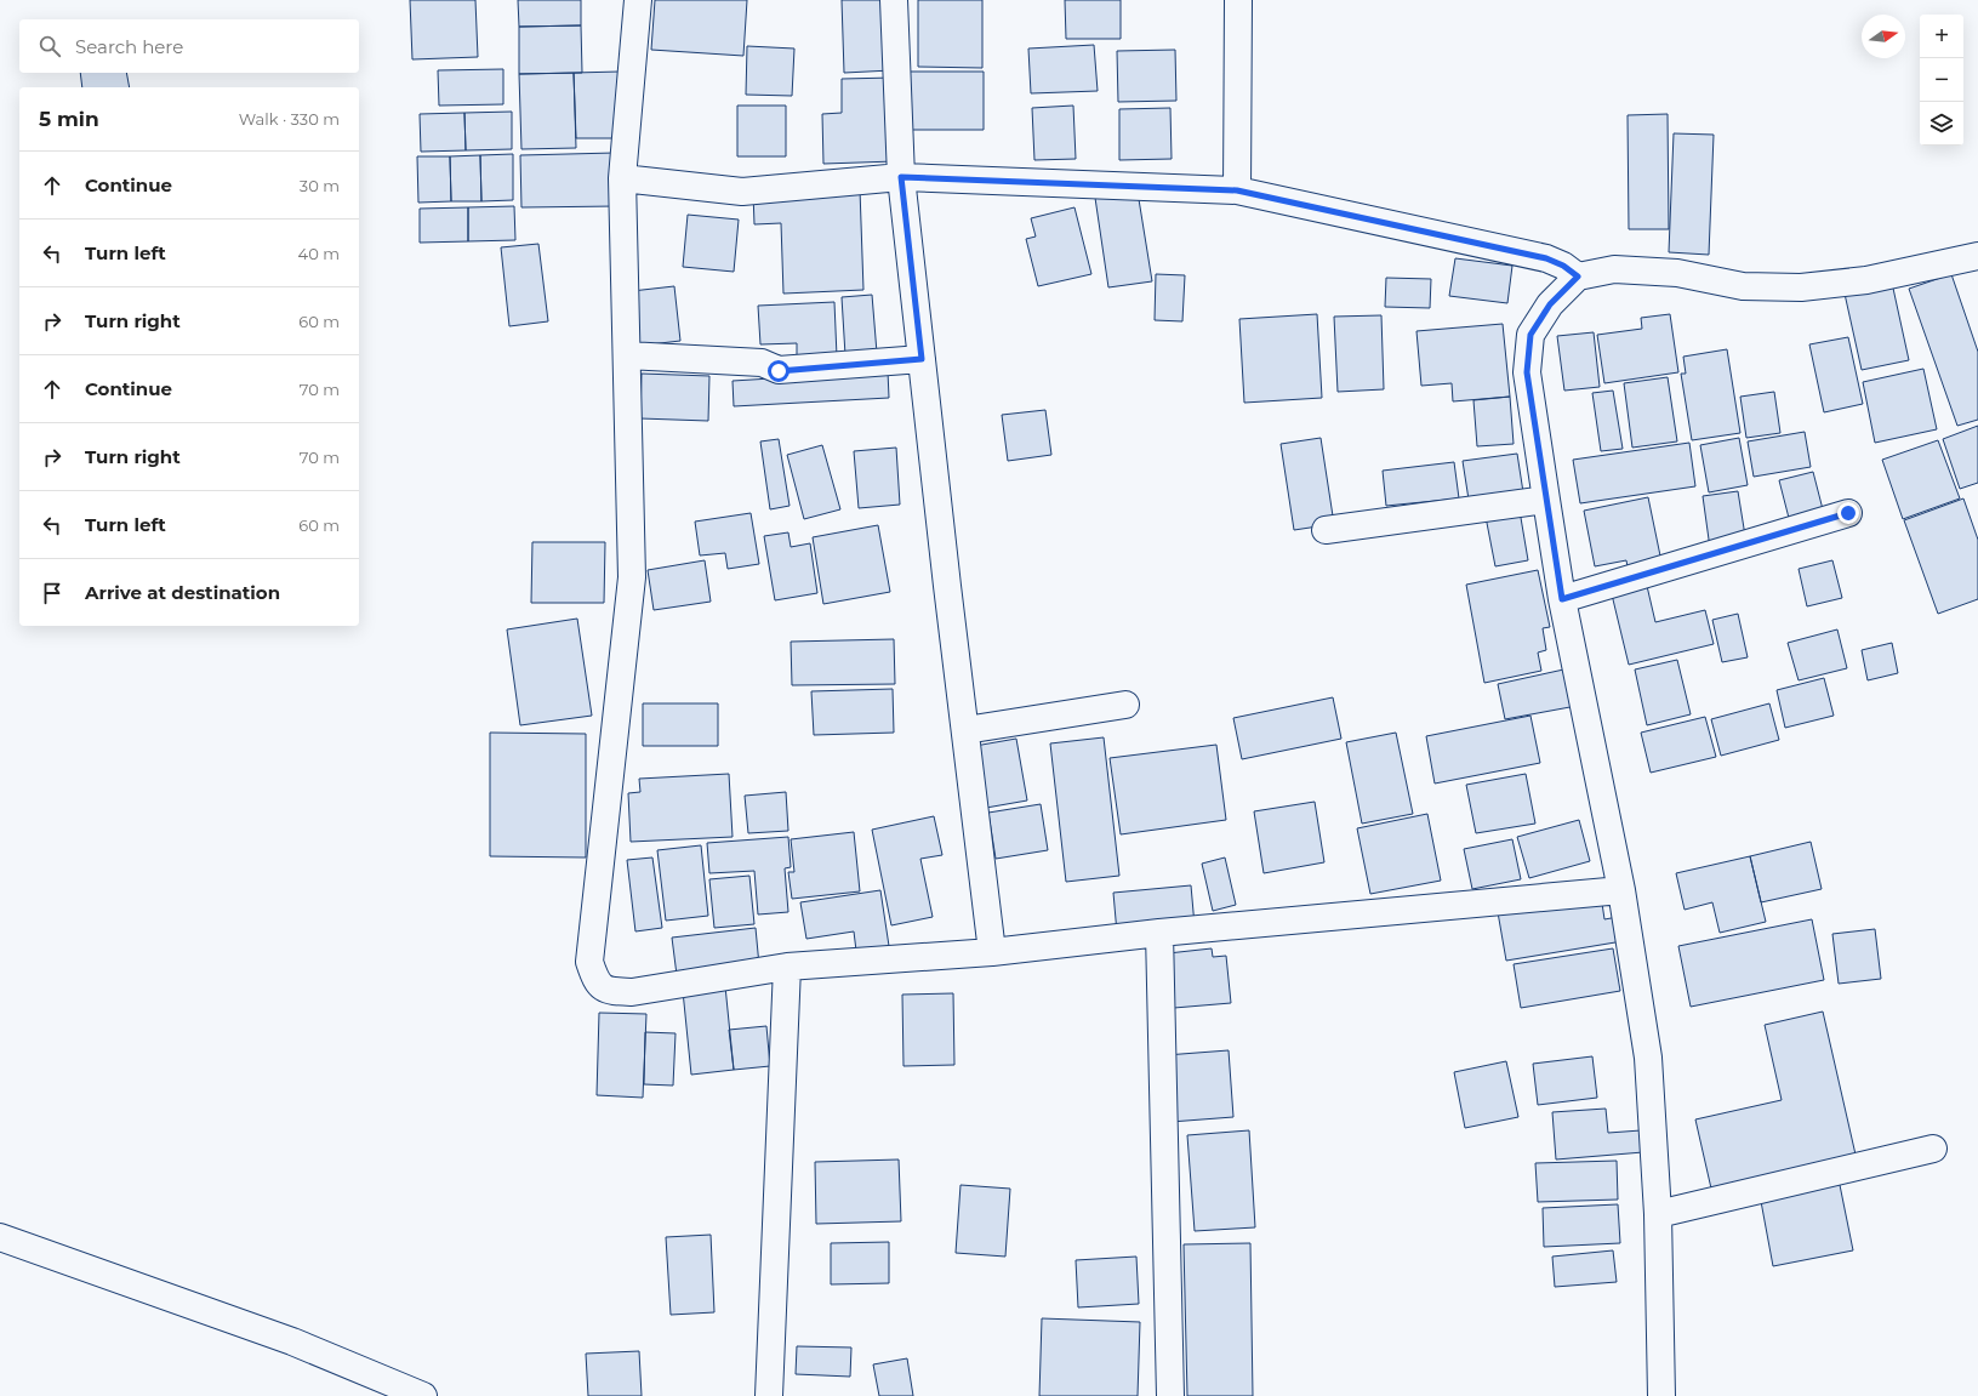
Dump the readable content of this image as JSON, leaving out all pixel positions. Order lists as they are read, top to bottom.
{
  "north": "right",
  "page": {
    "map_buttons": ["+", "−"],
    "search": "Search here",
    "heading": ["5 min", "Walk · 330 m"],
    "list": [
      ["Continue", "30 m"],
      ["Turn left", "40 m"],
      ["Turn right", "60 m"],
      ["Continue", "70 m"],
      ["Turn right", "70 m"],
      ["Turn left", "60 m"],
      "Arrive at destination"
    ]
  }
}
